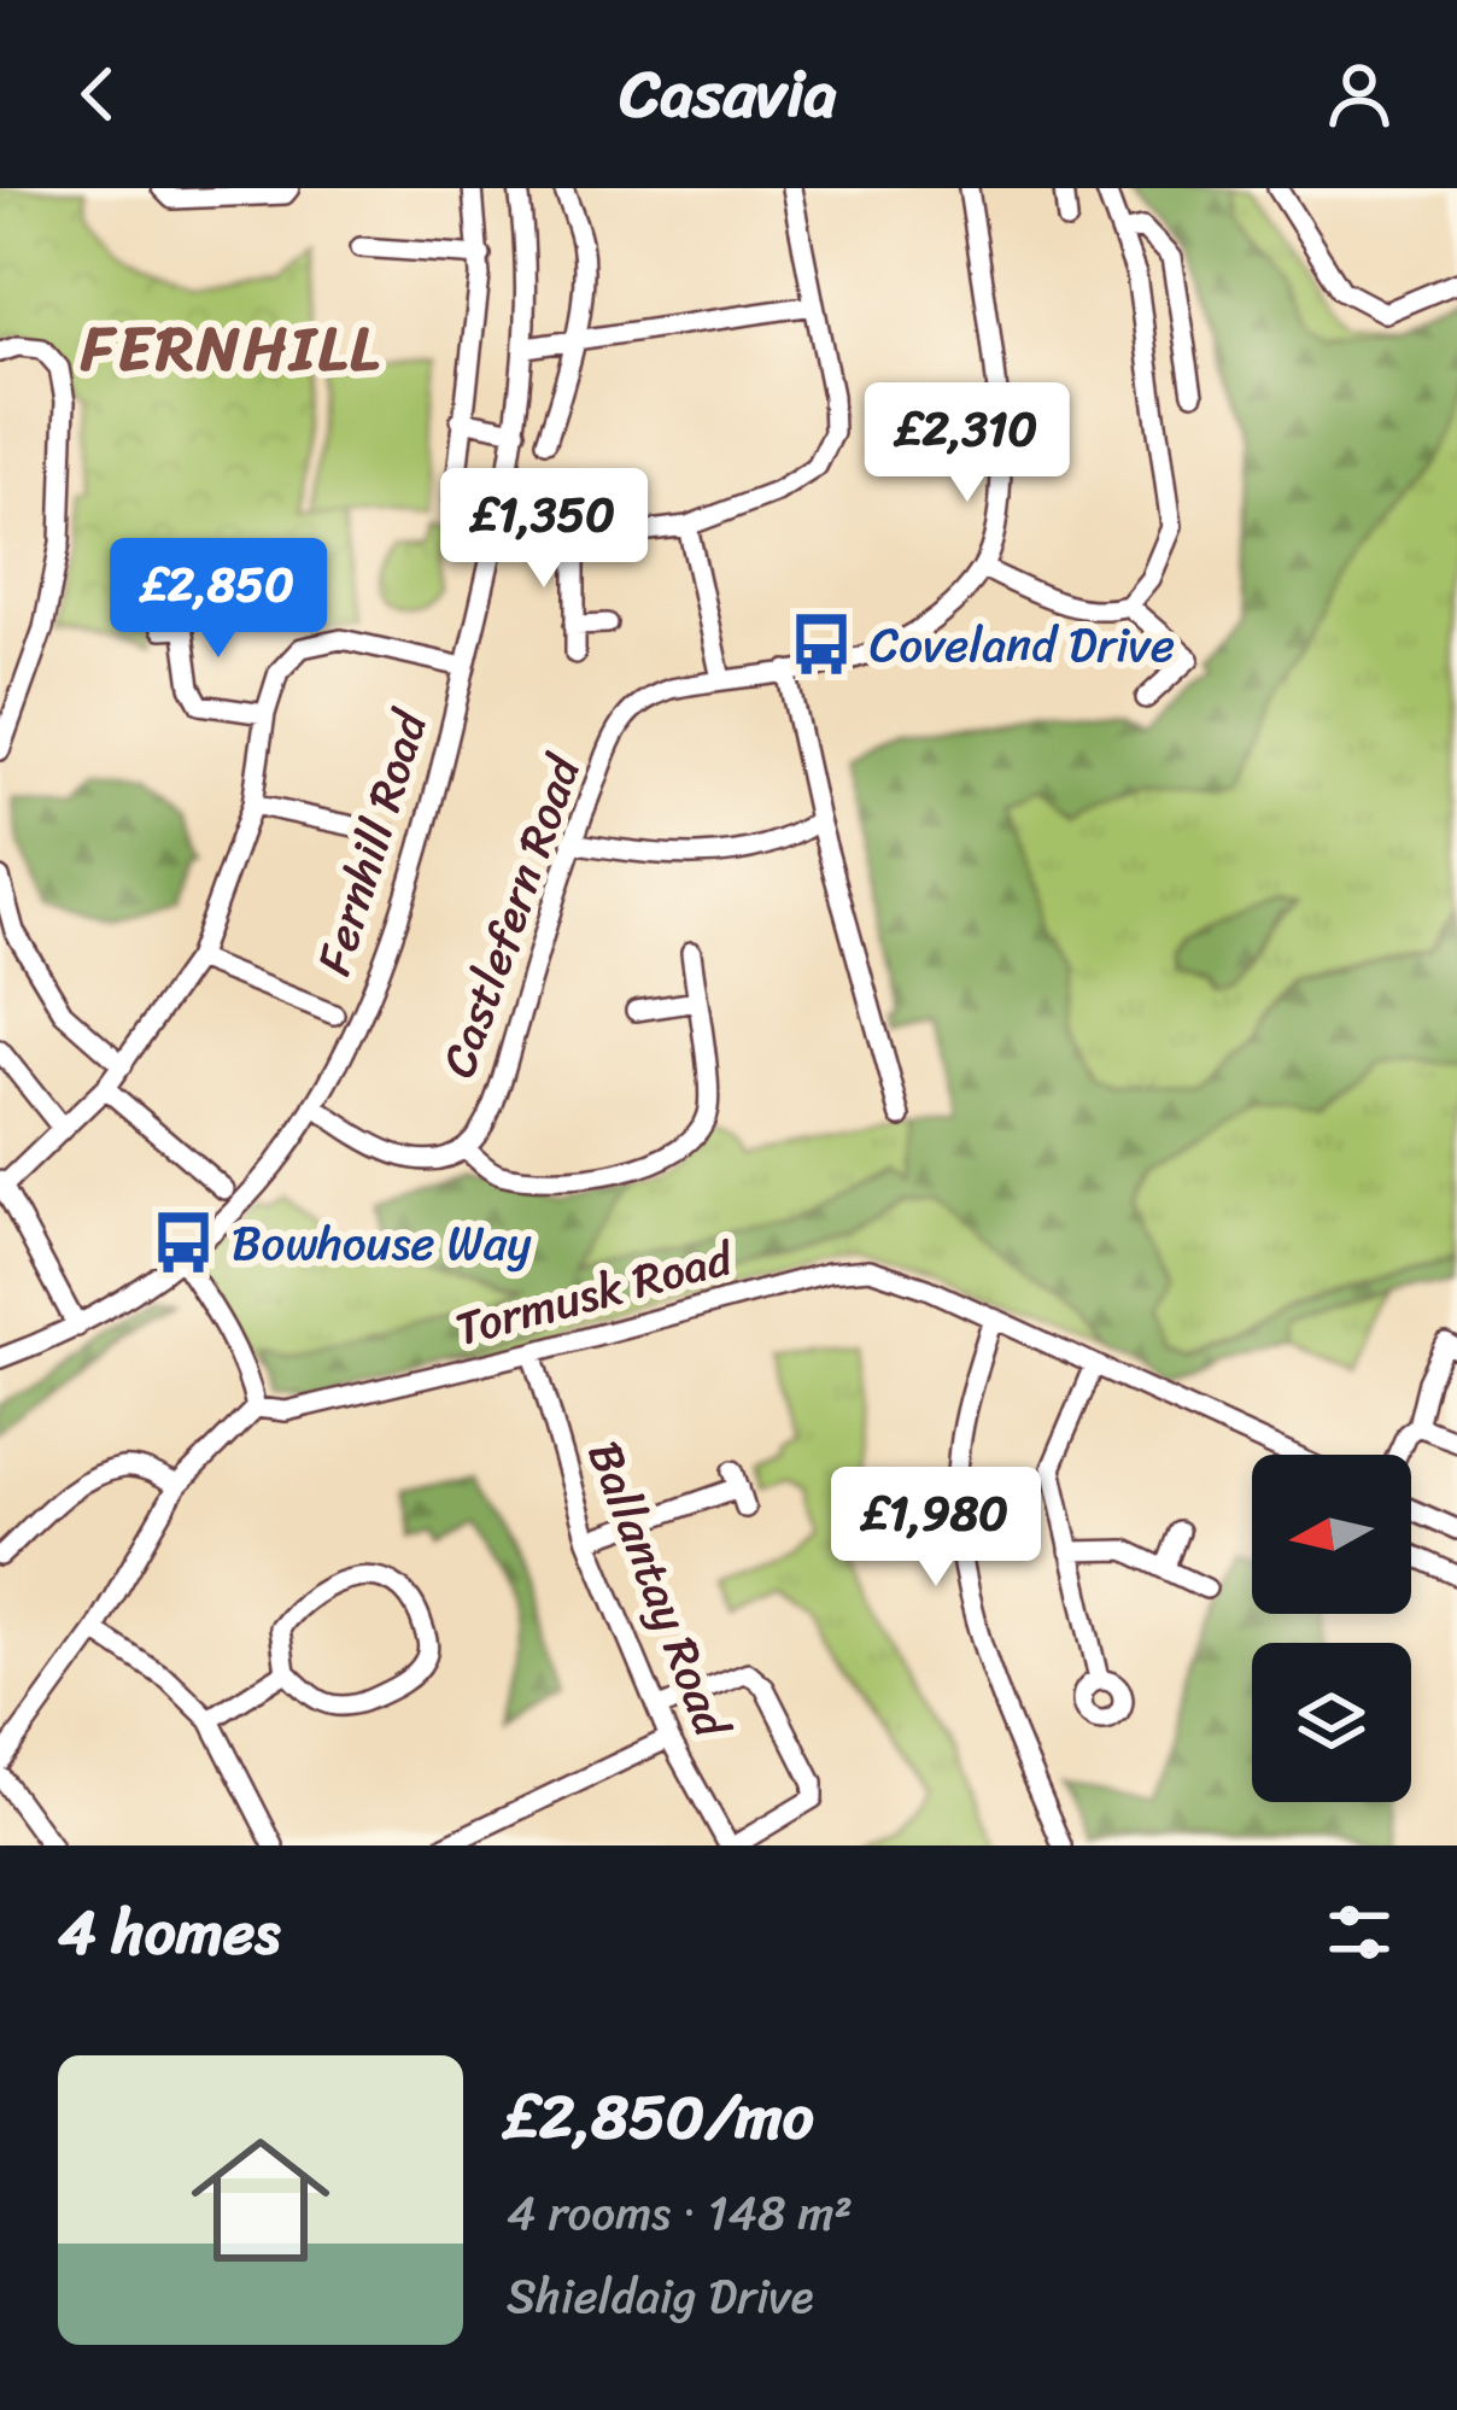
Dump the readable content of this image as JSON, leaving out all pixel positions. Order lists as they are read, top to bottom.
{
  "streets": {
    "street": [
      "Fernhill Road",
      "Castlefern Road",
      "Tormusk Road",
      "Ballantay Road"
    ]
  },
  "crossings": [
    ["Fernhill Road", "Castlefern Road"],
    ["Tormusk Road", "Ballantay Road"]
  ],
  "districts": ["FERNHILL"],
  "places": {
    "bus stop": ["Coveland Drive", "Bowhouse Way"]
  },
  "north": "left",
  "page": {
    "header": "Casavia",
    "price": [
      "£2,310",
      "£1,350",
      "£2,850",
      "£1,980"
    ],
    "heading": "4 homes",
    "list": [
      {
        "name": "£2,850/mo",
        "note": "4 rooms · 148 m² · Shieldaig Drive"
      }
    ]
  }
}
